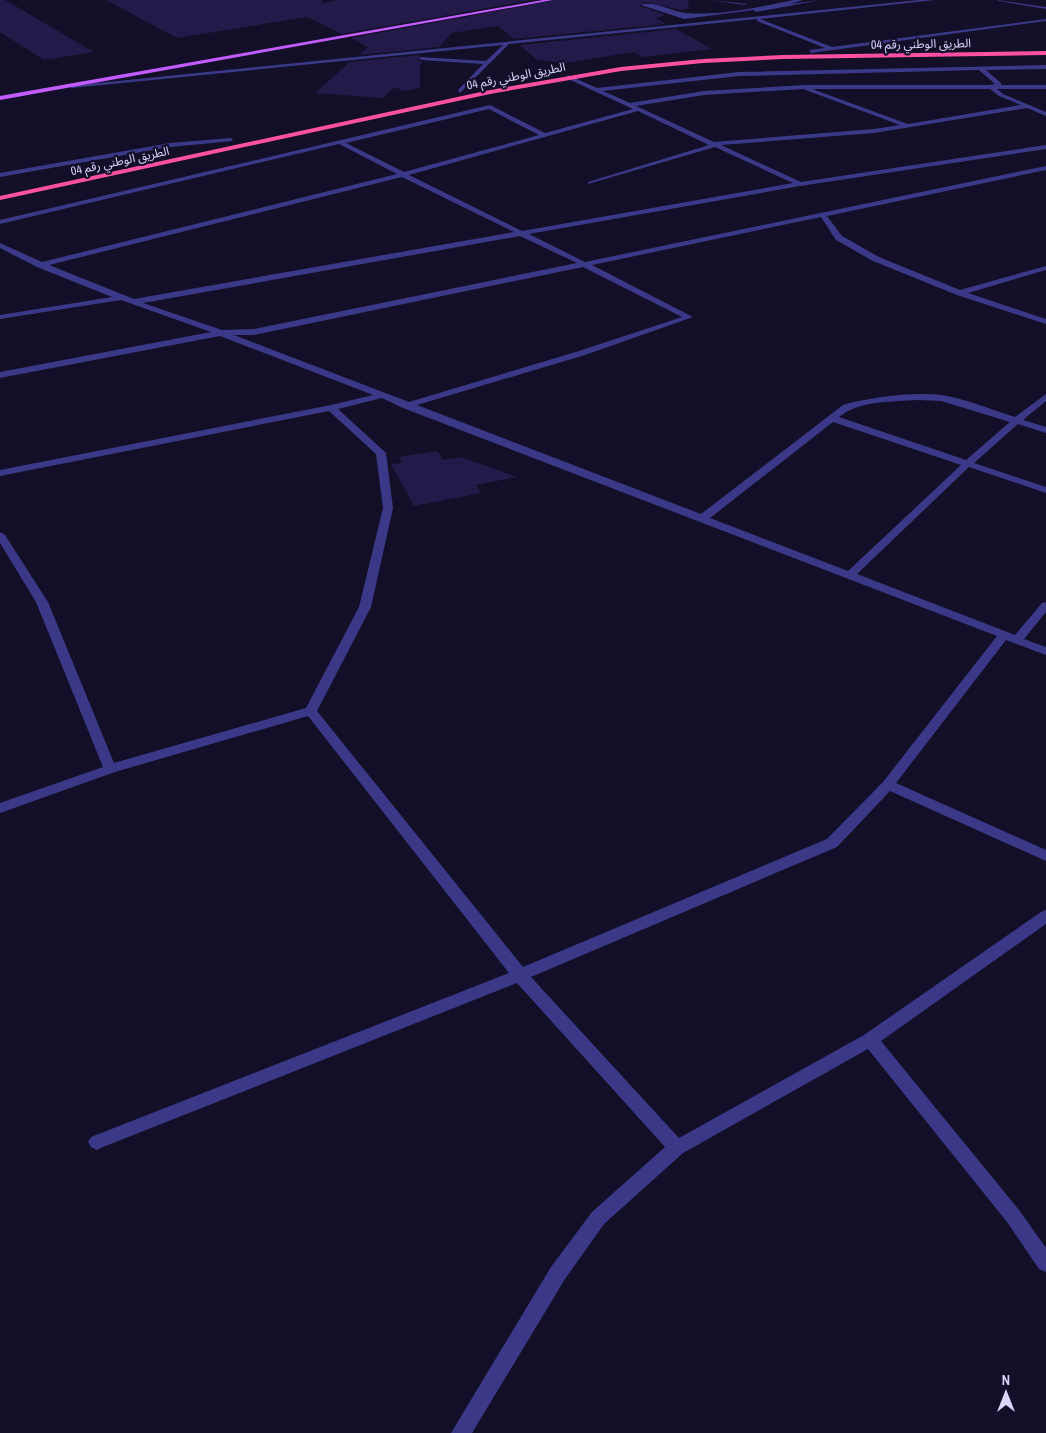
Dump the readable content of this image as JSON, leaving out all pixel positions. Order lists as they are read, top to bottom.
{
  "streets": {
    "highway": ["الطريق الوطني رقم 04"]
  },
  "north": "top"
}
